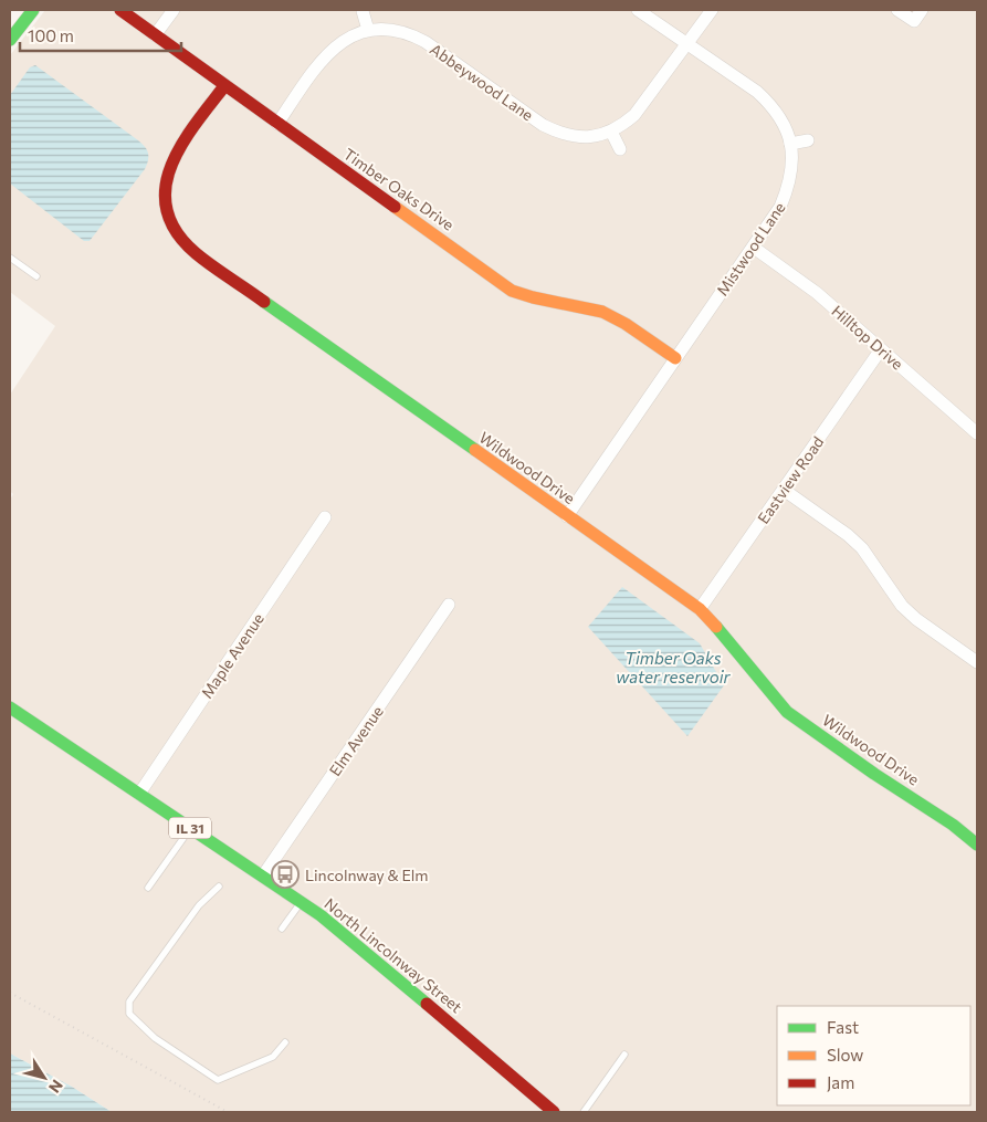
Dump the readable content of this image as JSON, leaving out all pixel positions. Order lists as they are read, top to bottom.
{
  "streets": {
    "street": [
      "Abbeywood Lane",
      "Timber Oaks Drive",
      "Mistwood Lane",
      "Hilltop Drive",
      "Wildwood Drive",
      "Eastview Road",
      "Maple Avenue",
      "Elm Avenue",
      "IL 31",
      "North Lincolnway Street"
    ]
  },
  "crossings": [
    ["Abbeywood Lane", "Timber Oaks Drive"],
    ["Abbeywood Lane", "Mistwood Lane"],
    ["Timber Oaks Drive", "Mistwood Lane"],
    ["Timber Oaks Drive", "Wildwood Drive"],
    ["Mistwood Lane", "Hilltop Drive"],
    ["Mistwood Lane", "Wildwood Drive"],
    ["Hilltop Drive", "Eastview Road"],
    ["Wildwood Drive", "Eastview Road"],
    ["Maple Avenue", "North Lincolnway Street"],
    ["Elm Avenue", "North Lincolnway Street"]
  ],
  "water": ["Timber Oaks water reservoir"],
  "places": {
    "bus stop": ["Lincolnway & Elm"]
  },
  "legend": ["Fast", "Slow", "Jam"],
  "scale_bar": "100 m",
  "north": "bottom right"
}
